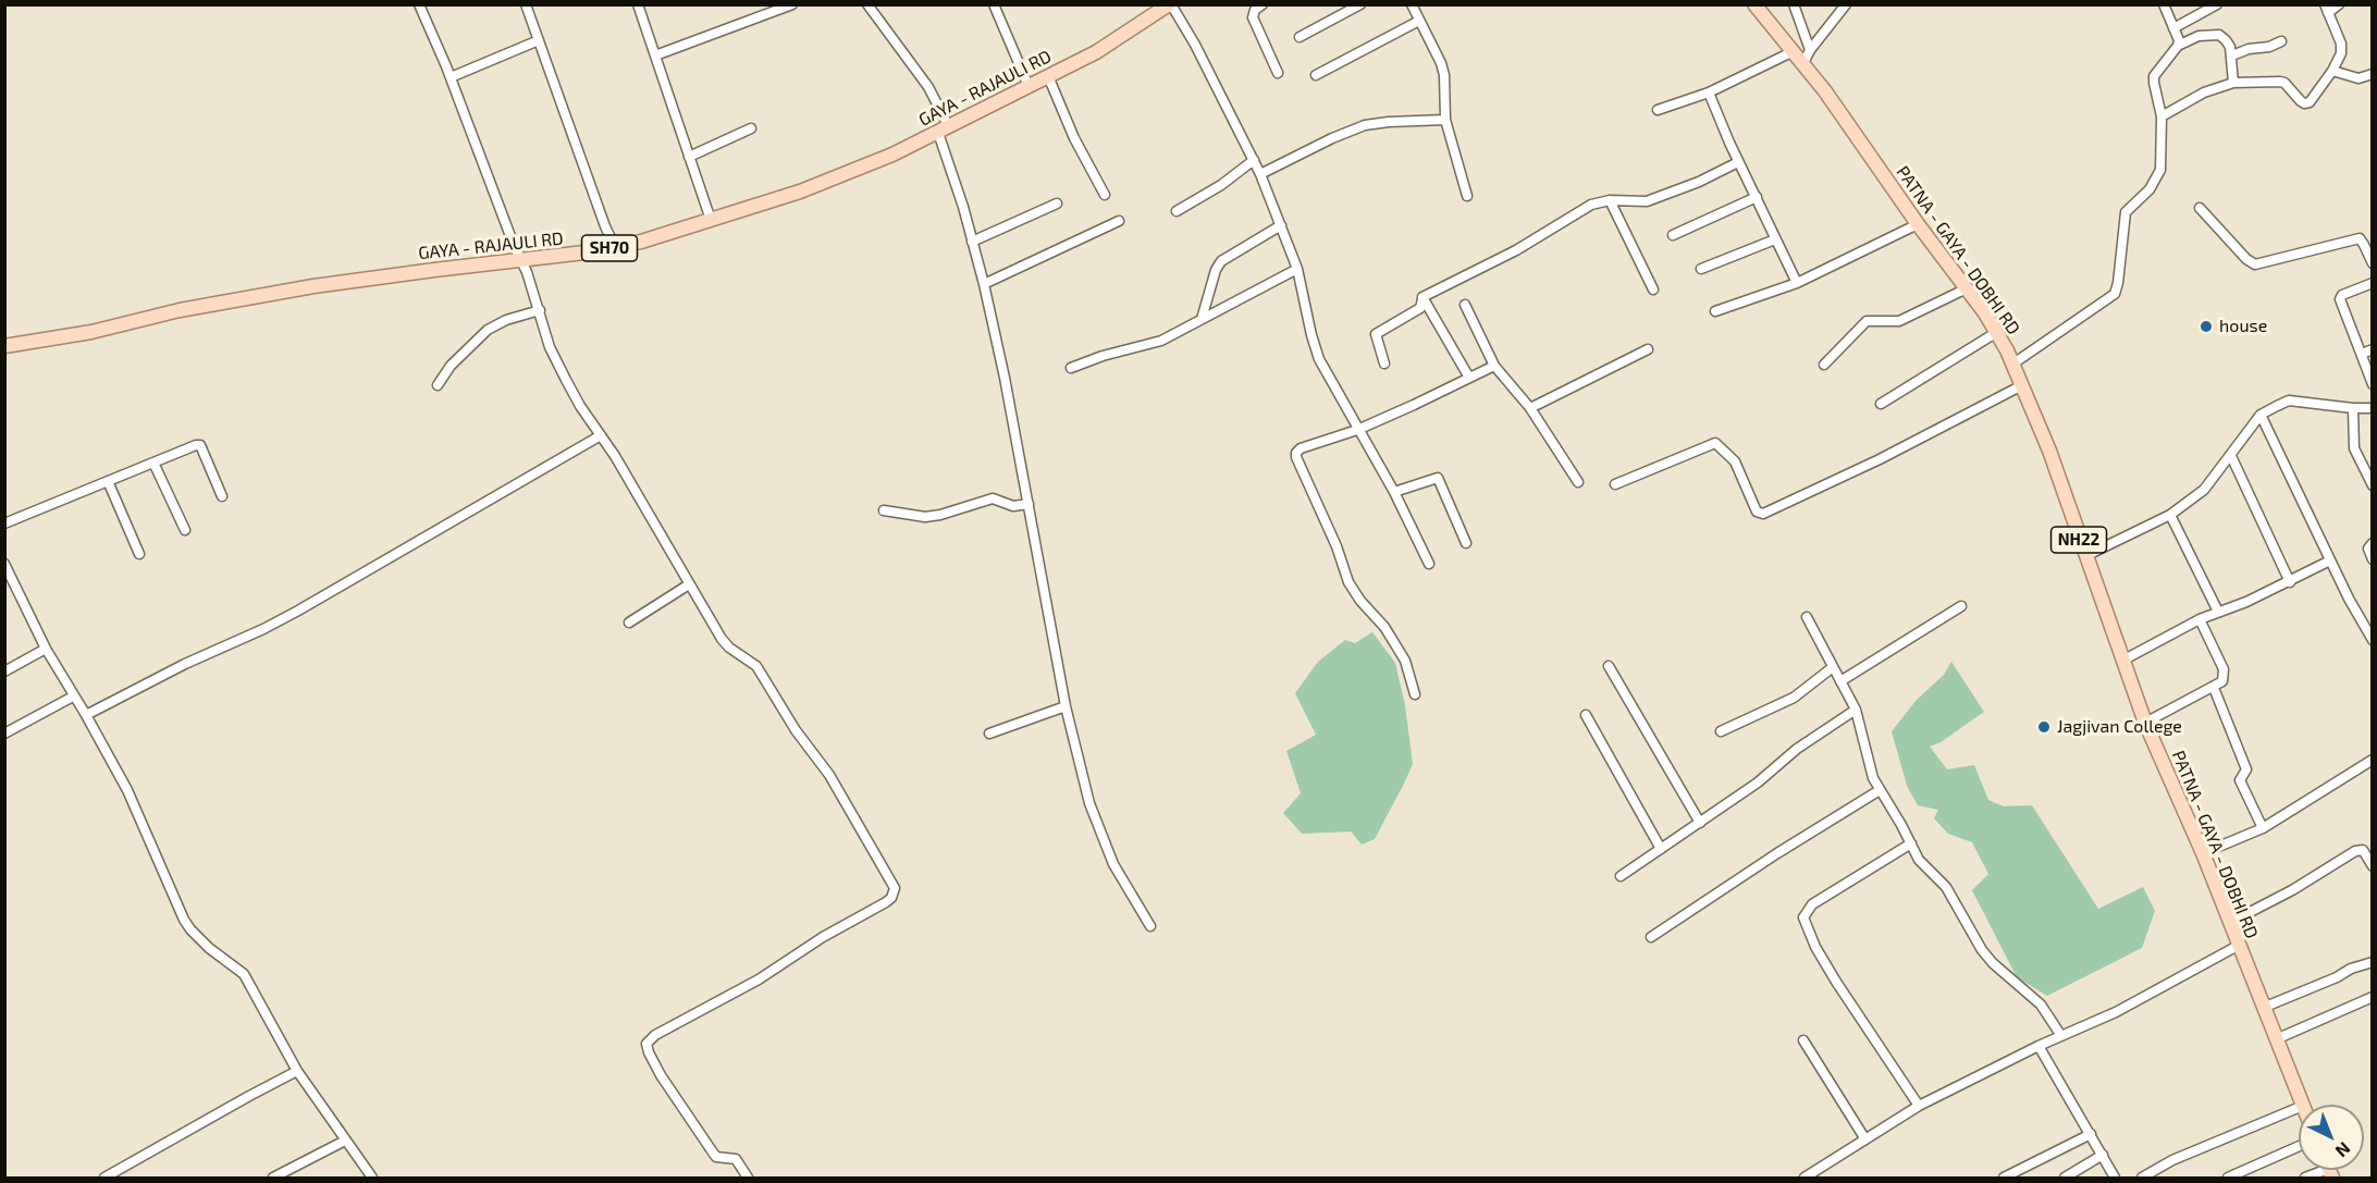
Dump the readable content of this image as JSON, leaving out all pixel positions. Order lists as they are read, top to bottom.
{
  "streets": {
    "main road": [
      "GAYA - RAJAULI RD",
      "SH70",
      "PATNA - GAYA - DOBHI RD",
      "NH22"
    ]
  },
  "places": ["house", "Jagjivan College"],
  "north": "bottom right"
}
